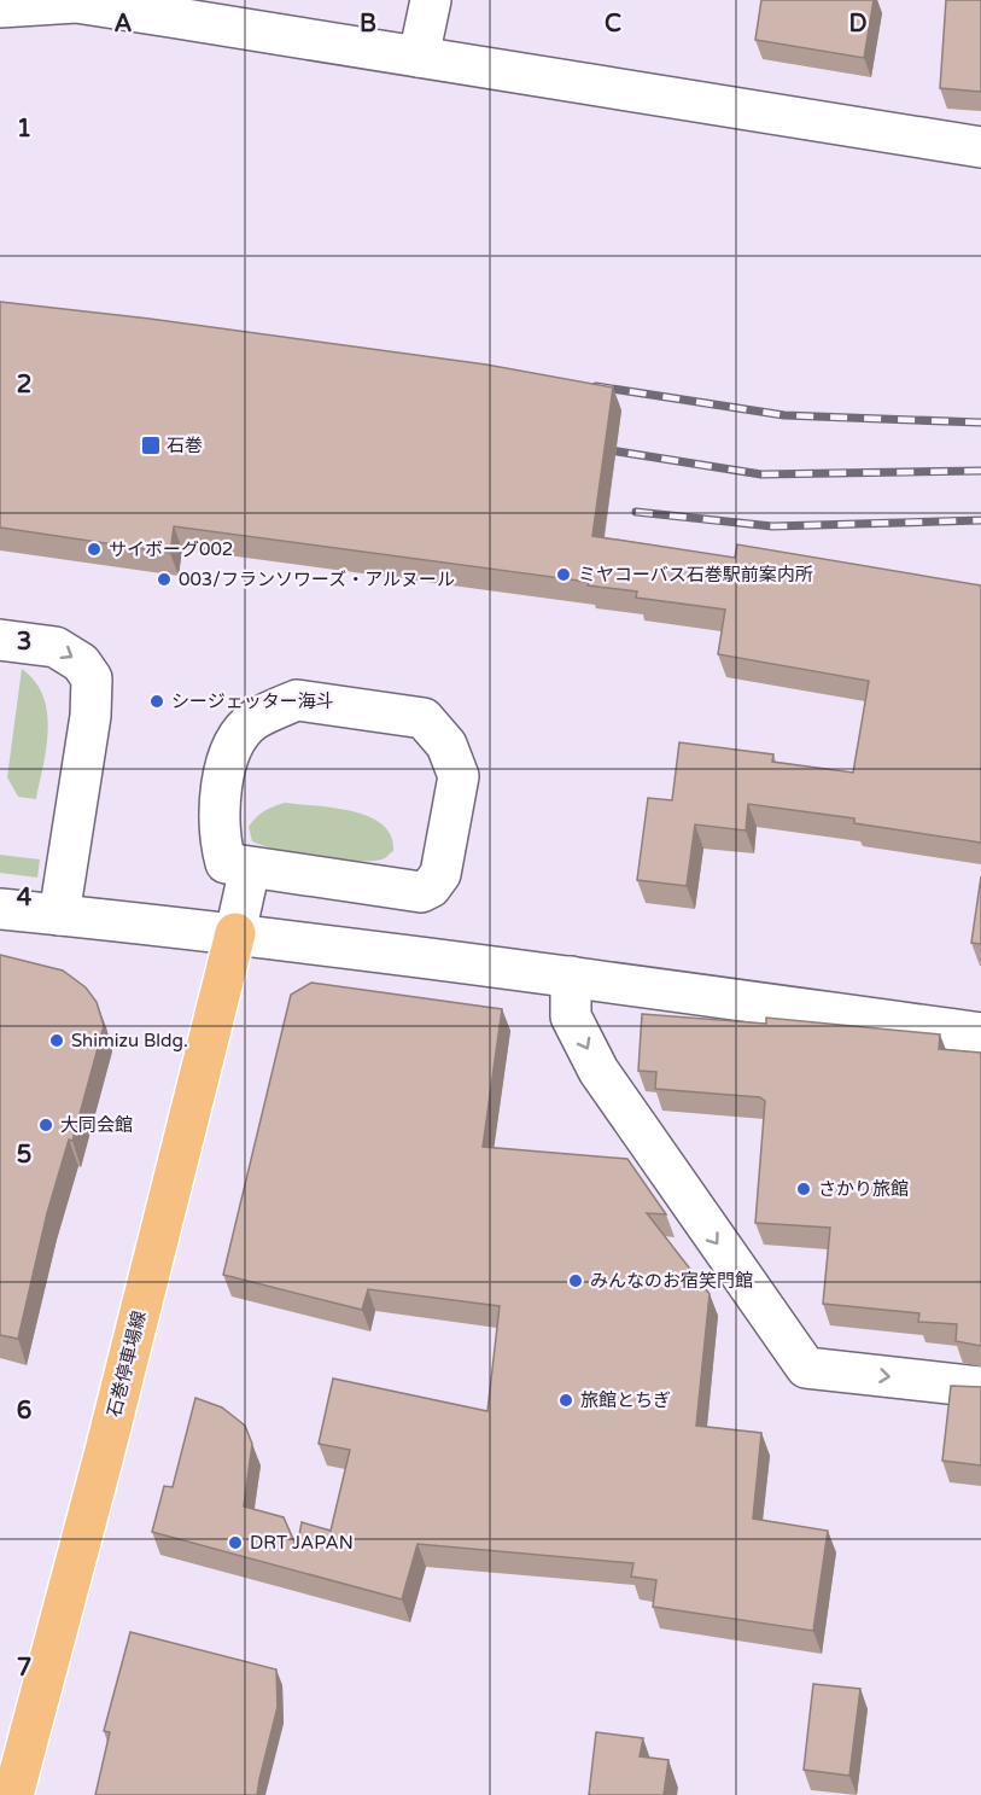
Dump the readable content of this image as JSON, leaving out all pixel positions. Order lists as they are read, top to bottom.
{
  "streets": {
    "main road": ["石巻停車場線"]
  },
  "places": {
    "transit": ["石巻"],
    "other": [
      "サイボーグ002",
      "ミヤコーバス石巻駅前案内所",
      "003/フランソワーズ・アルヌール",
      "シージェッター海斗",
      "Shimizu Bldg.",
      "大同会館",
      "さかり旅館",
      "みんなのお宿笑門館",
      "旅館とちぎ",
      "DRT JAPAN"
    ]
  },
  "grid": {
    "columns": [
      "A",
      "B",
      "C",
      "D"
    ],
    "rows": [
      "1",
      "2",
      "3",
      "4",
      "5",
      "6",
      "7"
    ]
  }
}
